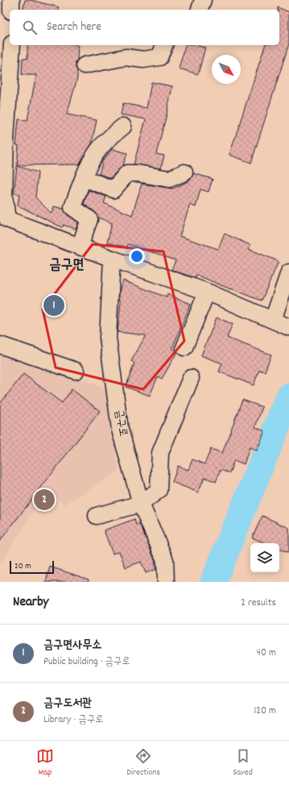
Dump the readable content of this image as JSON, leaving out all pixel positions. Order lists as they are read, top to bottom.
{
  "streets": {
    "street": ["금구로"]
  },
  "districts": ["금구면"],
  "scale_bar": "20 m",
  "north": "bottom right",
  "page": {
    "search": "Search here",
    "pins": ["1", "2"],
    "scale": "20 m",
    "heading": ["Nearby", "2 results"],
    "list": [
      {
        "mark": "1",
        "name": "금구면사무소",
        "note": "Public building · 금구로",
        "value": "40 m"
      },
      {
        "mark": "2",
        "name": "금구도서관",
        "note": "Library · 금구로",
        "value": "120 m"
      }
    ],
    "nav": ["Map", "Directions", "Saved"]
  }
}
